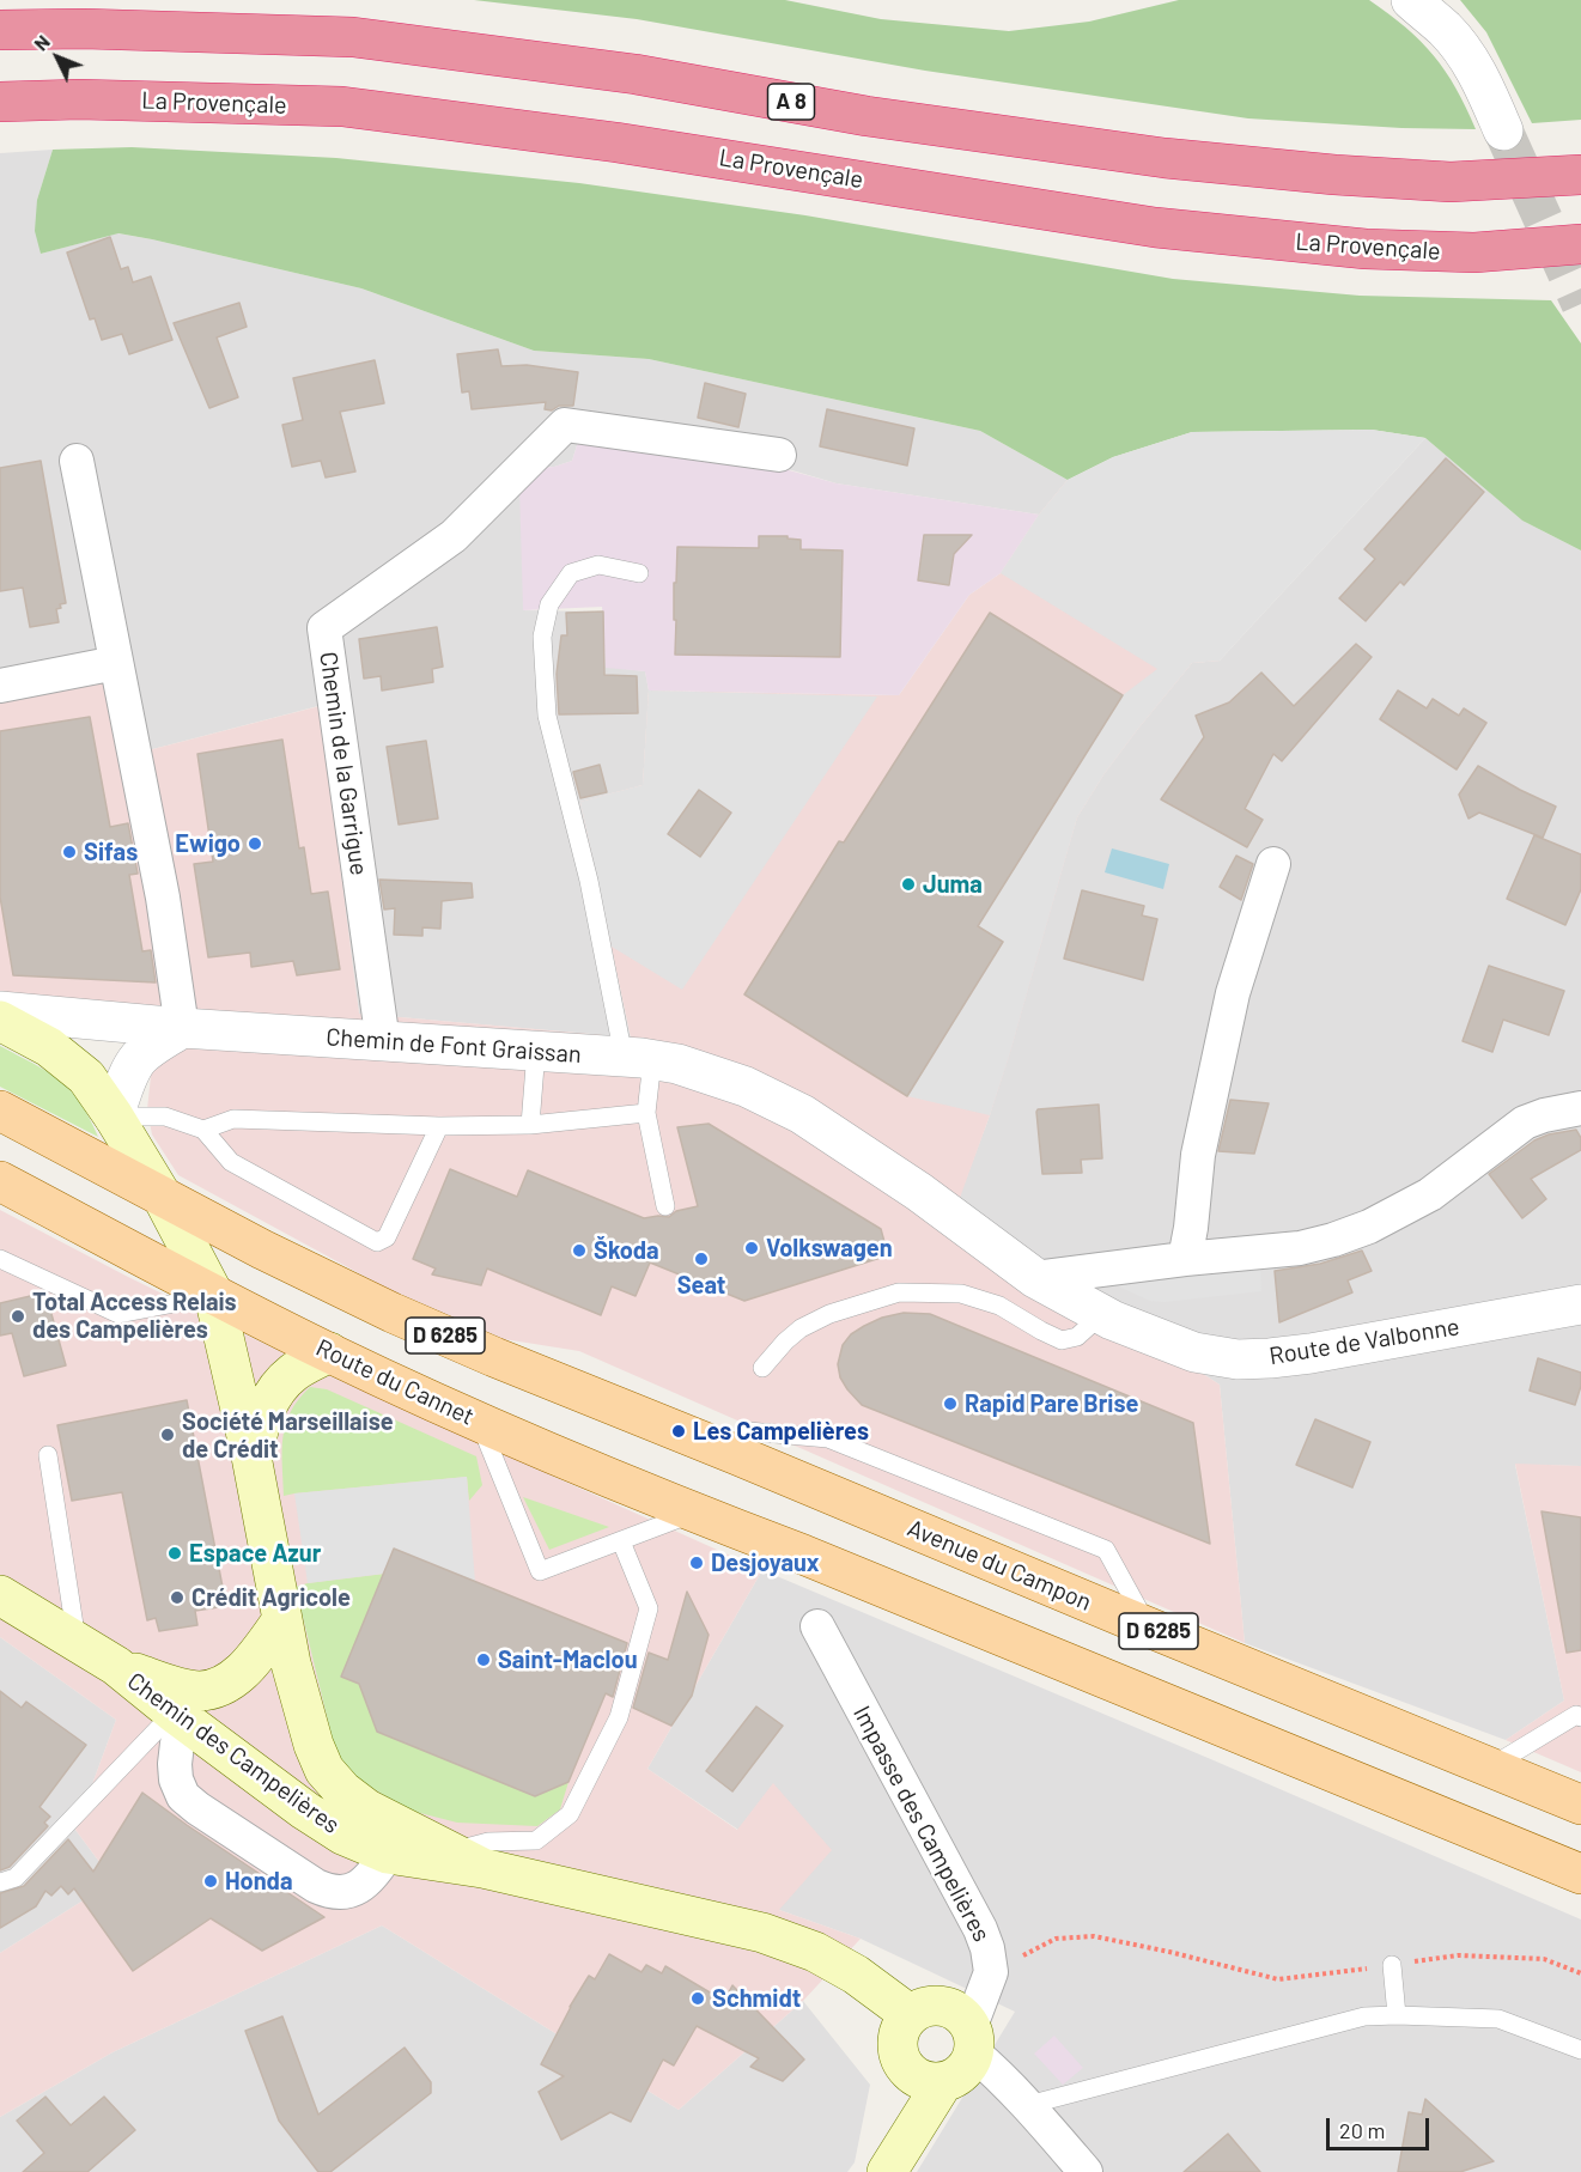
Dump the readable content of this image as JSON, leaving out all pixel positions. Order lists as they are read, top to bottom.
{
  "streets": {
    "highway": ["A 8", "La Provençale"],
    "main road": [
      "D 6285",
      "Route du Cannet",
      "Avenue du Campon",
      "Chemin des Campelières"
    ],
    "street": [
      "Chemin de la Garrigue",
      "Chemin de Font Graissan",
      "Route de Valbonne",
      "Impasse des Campelières"
    ]
  },
  "crossings": [
    ["Chemin de la Garrigue", "Chemin de Font Graissan"],
    ["Chemin de Font Graissan", "Route de Valbonne"],
    ["D 6285", "Avenue du Campon"],
    ["D 6285", "Chemin des Campelières"],
    ["Route du Cannet", "Chemin des Campelières"],
    ["Chemin des Campelières", "Impasse des Campelières"]
  ],
  "places": [
    "Ewigo",
    "Sifas",
    "Juma",
    "Volkswagen",
    "Škoda",
    "Seat",
    "Total Access Relais des Campelières",
    "Rapid Pare Brise",
    "Les Campelières",
    "Société Marseillaise de Crédit",
    "Espace Azur",
    "Desjoyaux",
    "Crédit Agricole",
    "Saint-Maclou",
    "Honda",
    "Schmidt"
  ],
  "scale_bar": "20 m",
  "north": "top left"
}
